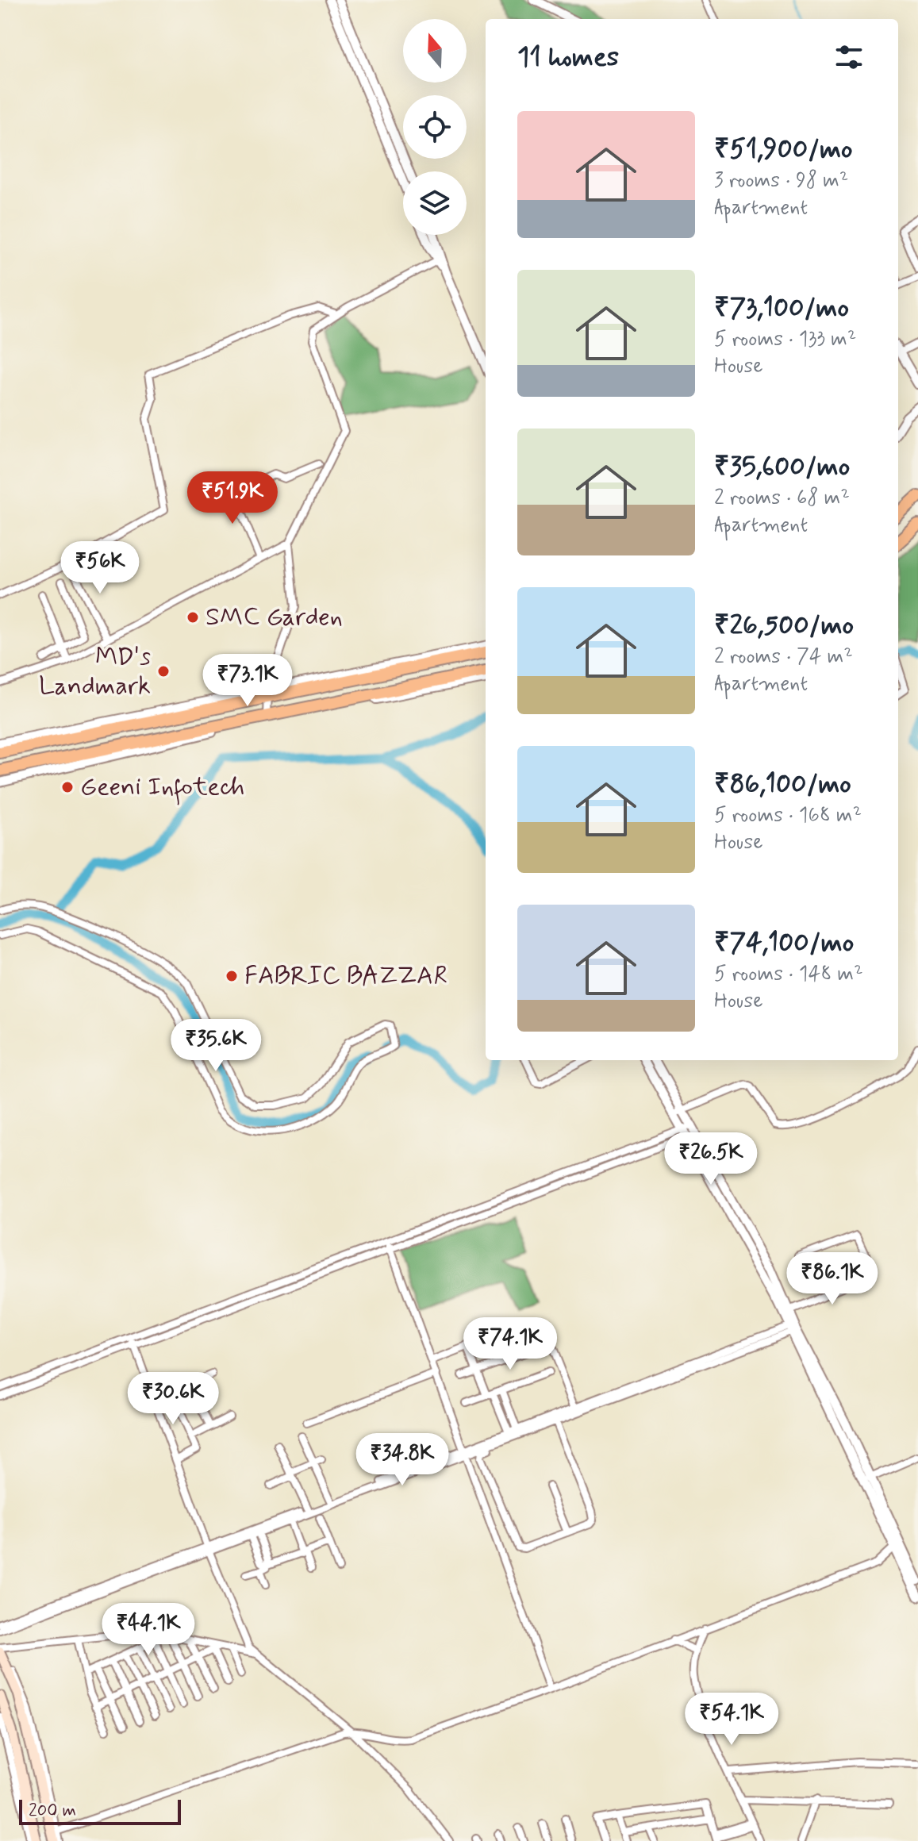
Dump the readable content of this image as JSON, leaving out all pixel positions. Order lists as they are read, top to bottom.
{
  "places": [
    "SMC Garden",
    "MD's Landmark",
    "Geeni Infotech",
    "FABRIC BAZZAR"
  ],
  "scale_bar": "200 m",
  "north": "top",
  "page": {
    "heading": "11 homes",
    "list": [
      {
        "name": "₹51,900/mo",
        "note": "3 rooms · 98 m² · Apartment"
      },
      {
        "name": "₹73,100/mo",
        "note": "5 rooms · 133 m² · House"
      },
      {
        "name": "₹35,600/mo",
        "note": "2 rooms · 68 m² · Apartment"
      },
      {
        "name": "₹26,500/mo",
        "note": "2 rooms · 74 m² · Apartment"
      },
      {
        "name": "₹86,100/mo",
        "note": "5 rooms · 168 m² · House"
      },
      {
        "name": "₹74,100/mo",
        "note": "5 rooms · 148 m² · House"
      }
    ],
    "price": [
      "₹51.9K",
      "₹56K",
      "₹73.1K",
      "₹35.6K",
      "₹26.5K",
      "₹86.1K",
      "₹74.1K",
      "₹30.6K",
      "₹34.8K",
      "₹44.1K",
      "₹54.1K"
    ],
    "scale": "200 m"
  }
}
